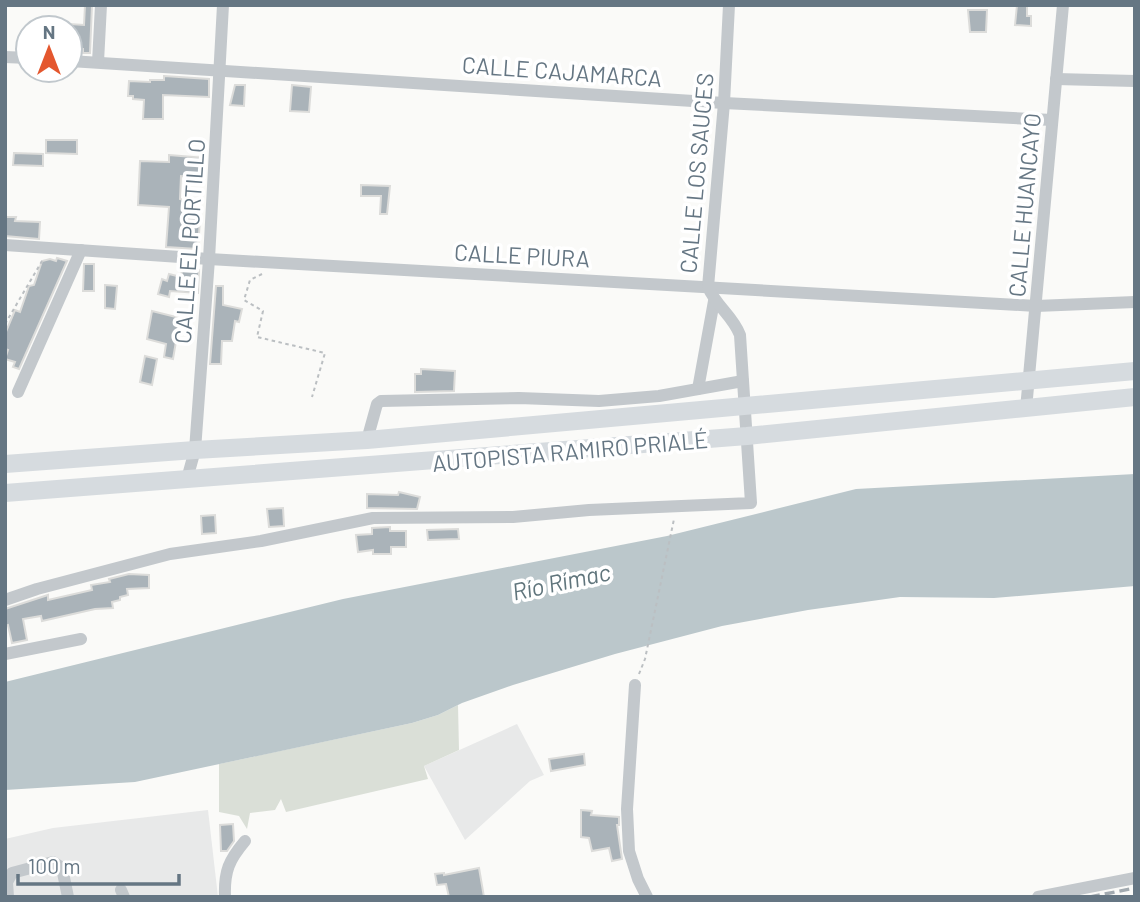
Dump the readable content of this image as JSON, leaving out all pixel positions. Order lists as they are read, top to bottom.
{
  "streets": {
    "highway": ["AUTOPISTA RAMIRO PRIALÉ"],
    "street": [
      "CALLE CAJAMARCA",
      "CALLE LOS SAUCES",
      "CALLE HUANCAYO",
      "CALLE EL PORTILLO",
      "CALLE PIURA"
    ]
  },
  "crossings": [
    ["CALLE CAJAMARCA", "CALLE LOS SAUCES"],
    ["CALLE CAJAMARCA", "CALLE HUANCAYO"],
    ["CALLE CAJAMARCA", "CALLE EL PORTILLO"],
    ["CALLE LOS SAUCES", "CALLE PIURA"],
    ["CALLE LOS SAUCES", "AUTOPISTA RAMIRO PRIALÉ"],
    ["CALLE HUANCAYO", "CALLE PIURA"],
    ["CALLE HUANCAYO", "AUTOPISTA RAMIRO PRIALÉ"],
    ["CALLE EL PORTILLO", "CALLE PIURA"],
    ["CALLE EL PORTILLO", "AUTOPISTA RAMIRO PRIALÉ"]
  ],
  "water": ["Río Rímac"],
  "scale_bar": "100 m",
  "north": "top"
}
